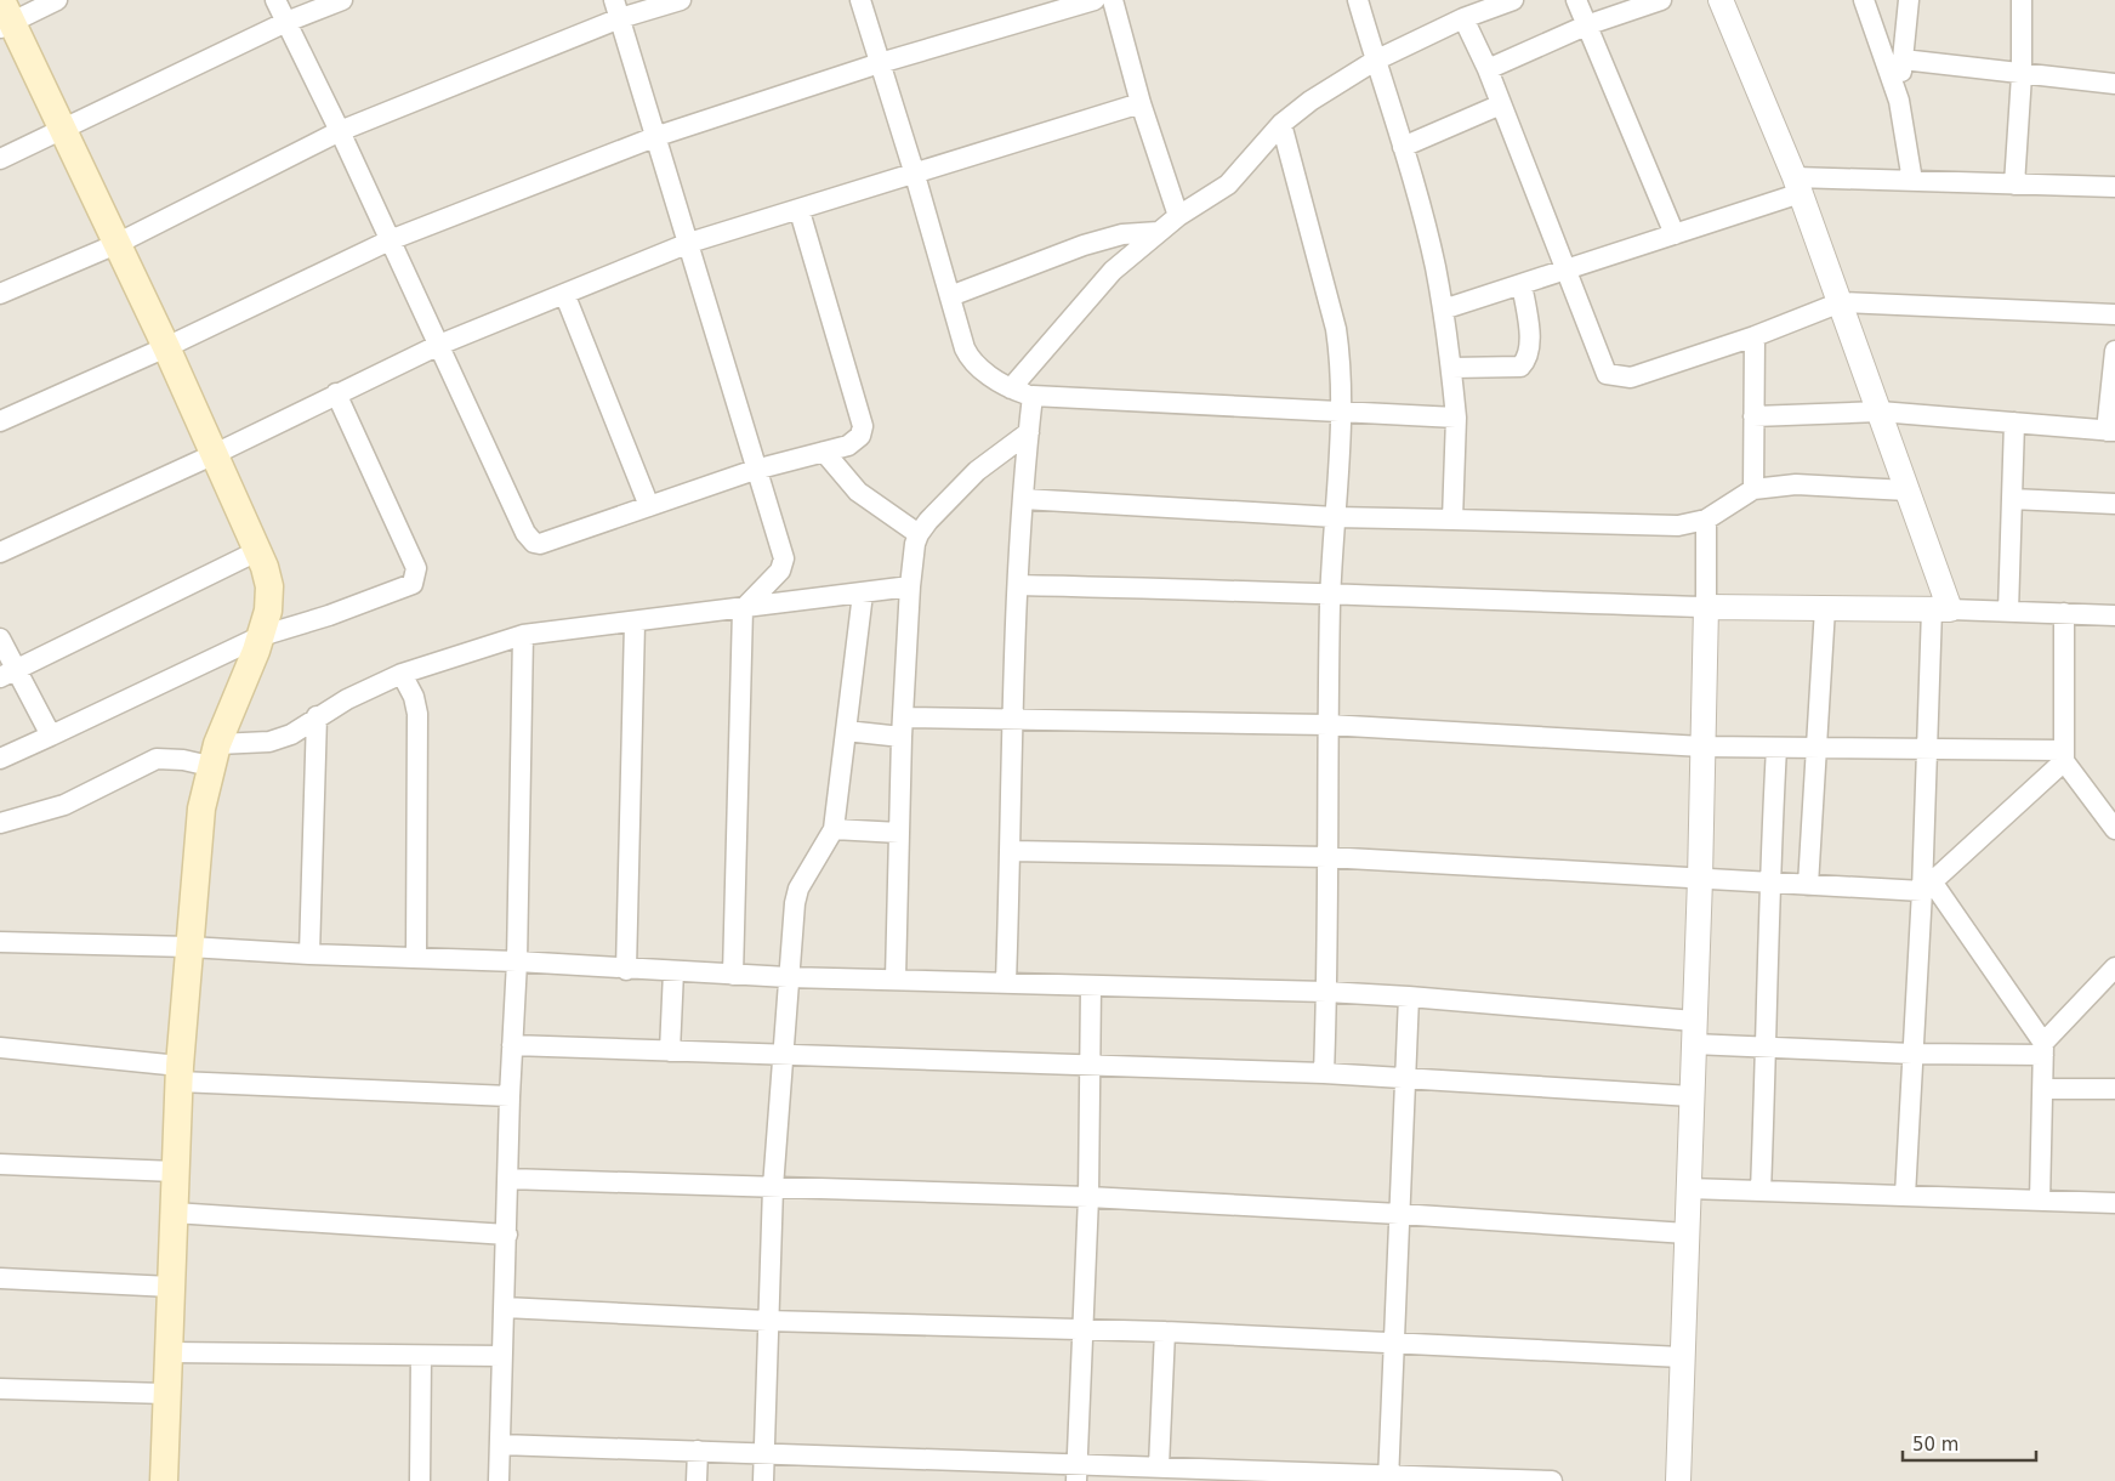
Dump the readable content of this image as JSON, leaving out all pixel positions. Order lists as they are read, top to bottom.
{
  "scale_bar": "50 m"
}
